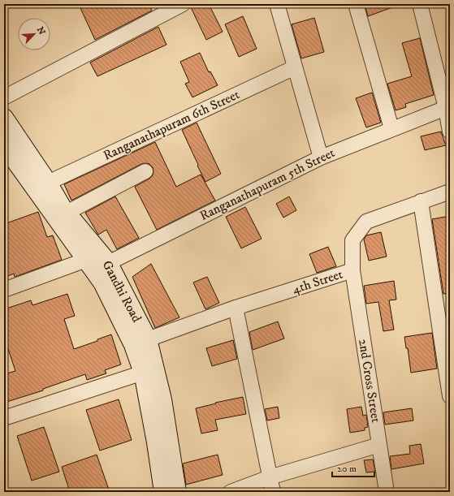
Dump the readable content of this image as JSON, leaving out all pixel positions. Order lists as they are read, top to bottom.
{
  "streets": {
    "main road": ["Gandhi Road"],
    "street": [
      "Ranganathapuram 6th Street",
      "Ranganathapuram 5th Street",
      "4th Street",
      "2nd Cross Street"
    ]
  },
  "crossings": [
    ["Ranganathapuram 6th Street", "Gandhi Road"],
    ["Ranganathapuram 5th Street", "Gandhi Road"],
    ["4th Street", "Gandhi Road"],
    ["4th Street", "2nd Cross Street"]
  ],
  "scale_bar": "20 m",
  "north": "top right"
}
